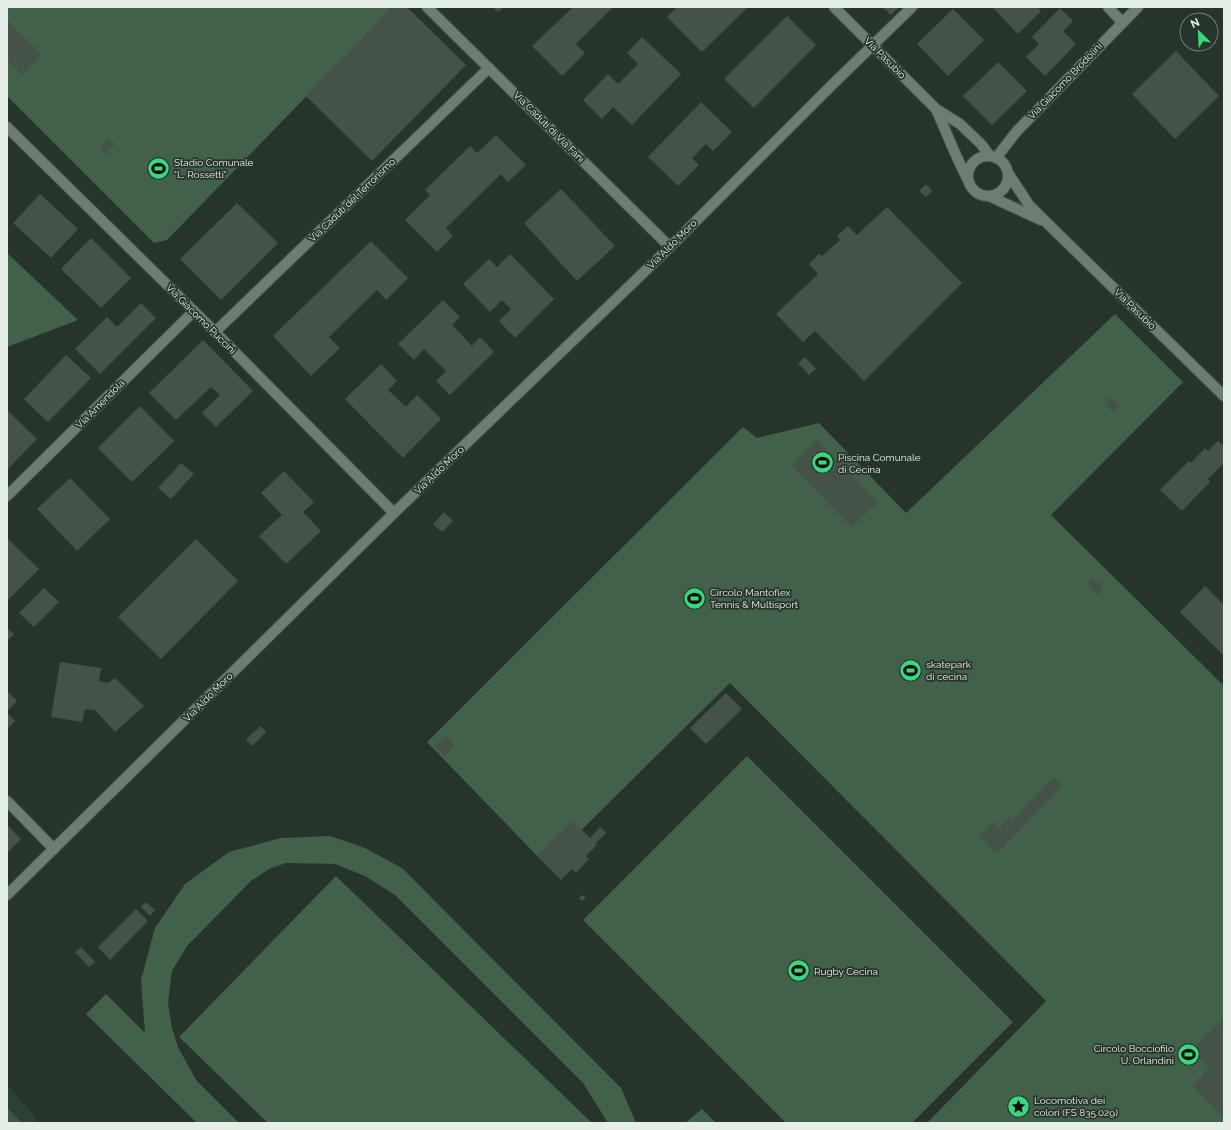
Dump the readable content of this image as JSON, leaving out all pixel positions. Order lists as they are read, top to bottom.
{
  "streets": {
    "street": [
      "Via Pasubio",
      "Via Giacomo Brodolini",
      "Via Caduti di Via Fani",
      "Via Caduti del Terrorismo",
      "Via Aldo Moro",
      "Via Giacomo Puccini",
      "Via Amendola"
    ]
  },
  "crossings": [
    ["Via Pasubio", "Via Giacomo Brodolini"],
    ["Via Pasubio", "Via Aldo Moro"],
    ["Via Caduti di Via Fani", "Via Caduti del Terrorismo"],
    ["Via Caduti di Via Fani", "Via Aldo Moro"],
    ["Via Caduti del Terrorismo", "Via Giacomo Puccini"],
    ["Via Aldo Moro", "Via Giacomo Puccini"],
    ["Via Giacomo Puccini", "Via Amendola"]
  ],
  "places": {
    "sports": [
      "Stadio Comunale \"L. Rossetti\"",
      "Piscina Comunale di Cecina",
      "Circolo Mantoflex Tennis & Multisport",
      "skatepark di cecina",
      "Rugby Cecina",
      "Circolo Bocciofilo U. Orlandini"
    ],
    "place": ["Locomotiva dei colori (FS 835.029)"]
  },
  "north": "top left"
}
